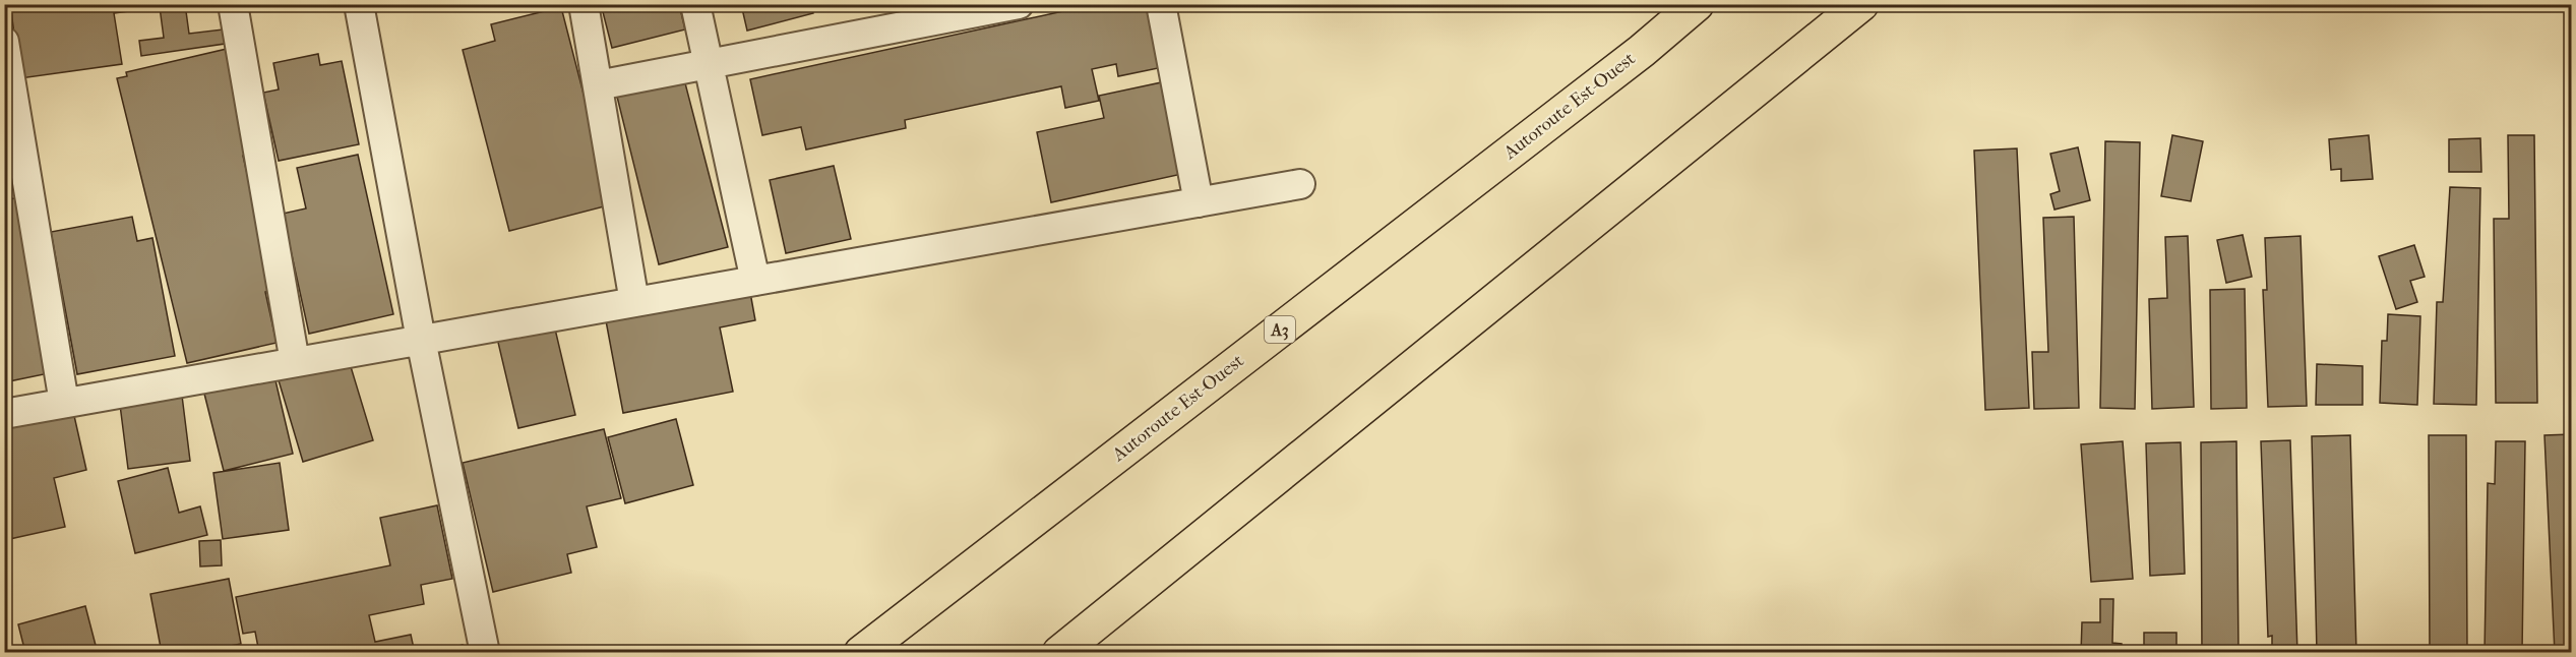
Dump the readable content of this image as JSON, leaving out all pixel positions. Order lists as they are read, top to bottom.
{
  "streets": {
    "highway": ["Autoroute Est-Ouest", "A3"]
  }
}
